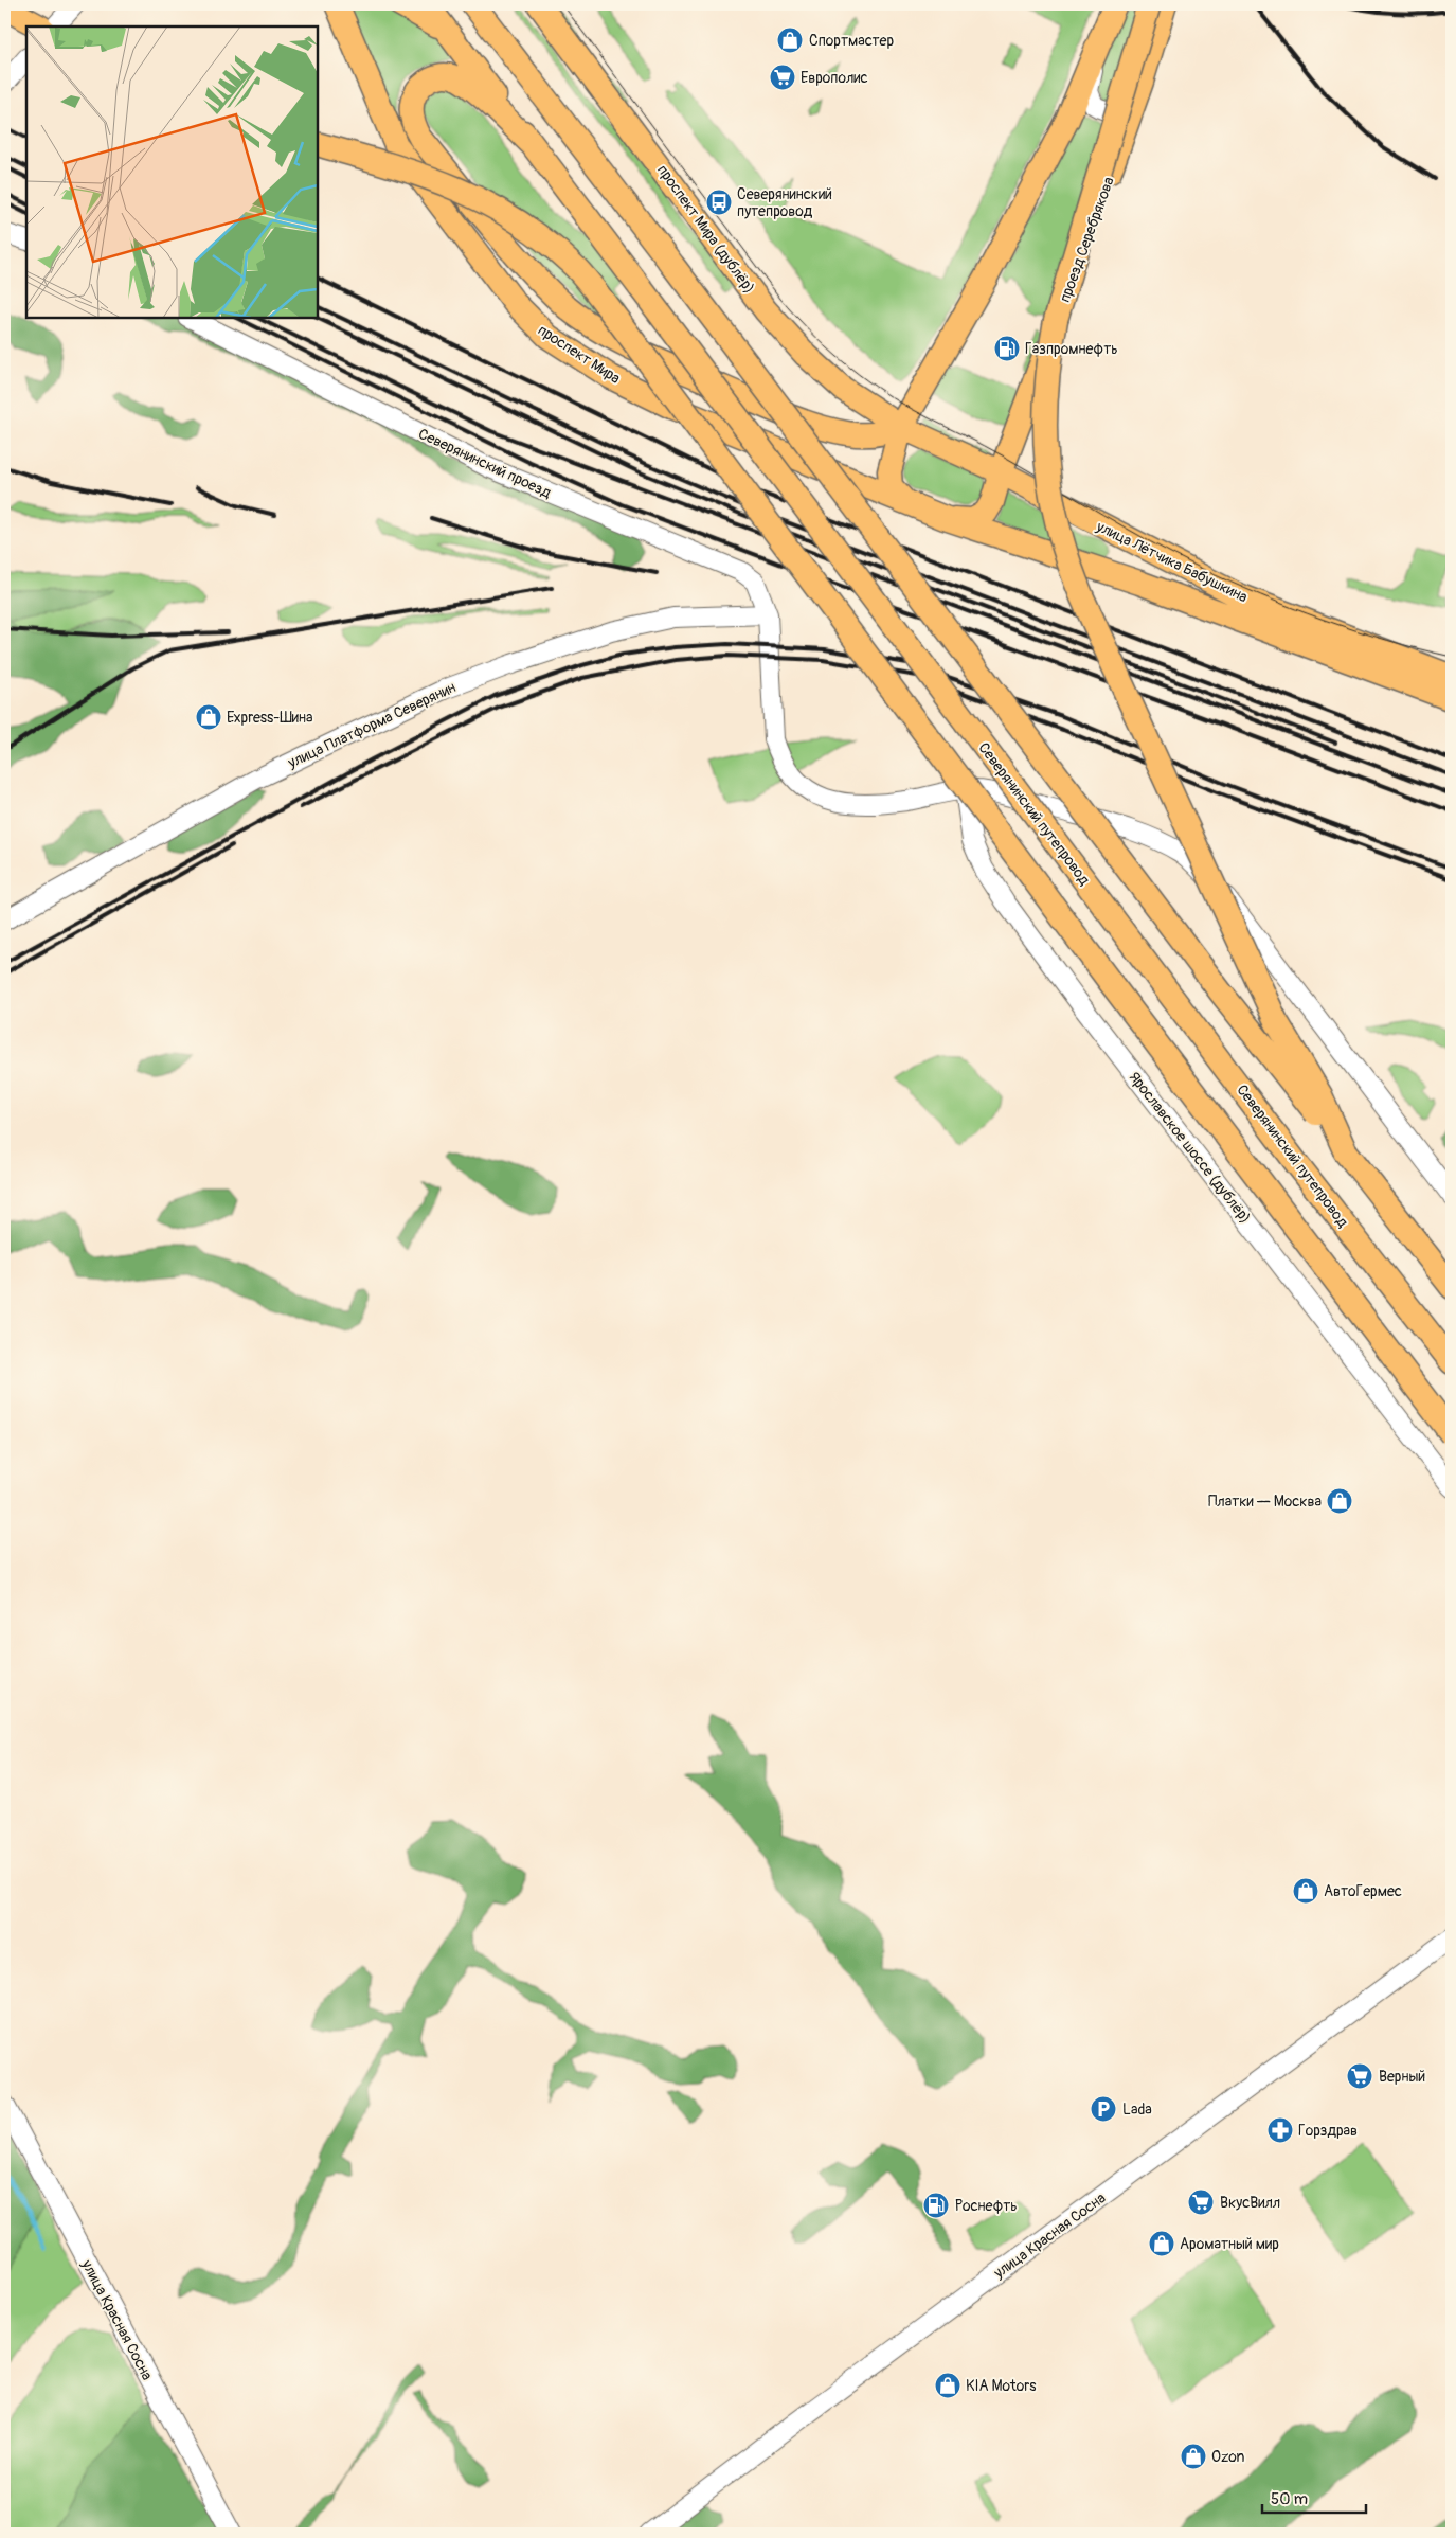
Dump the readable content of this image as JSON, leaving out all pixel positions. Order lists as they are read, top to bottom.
{
  "streets": {
    "main road": [
      "проспект Мира (дублёр)",
      "проезд Серебрякова",
      "проспект Мира",
      "улица Лётчика Бабушкина",
      "Северянинский путепровод"
    ],
    "street": [
      "Северянинский проезд",
      "улица Платформа Северянин",
      "Ярославское шоссе (дублёр)",
      "улица Красная Сосна"
    ]
  },
  "crossings": [
    ["проспект Мира (дублёр)", "улица Лётчика Бабушкина"],
    ["проезд Серебрякова", "проспект Мира"],
    ["проезд Серебрякова", "улица Лётчика Бабушкина"],
    ["проспект Мира", "улица Лётчика Бабушкина"],
    ["Северянинский проезд", "улица Платформа Северянин"],
    ["Северянинский проезд", "Ярославское шоссе (дублёр)"]
  ],
  "places": {
    "shop": [
      "Спортмастер",
      "Express-Шина",
      "Платки — Москва",
      "АвтоГермес",
      "Ароматный мир",
      "KIA Motors",
      "Ozon"
    ],
    "supermarket": ["Европолис", "Верный", "ВкусВилл"],
    "bus stop": ["Северянинский путепровод"],
    "fuel station": ["Газпромнефть", "Роснефть"],
    "parking": ["Lada"],
    "pharmacy": ["Горздрав"]
  },
  "scale_bar": "50 m"
}
